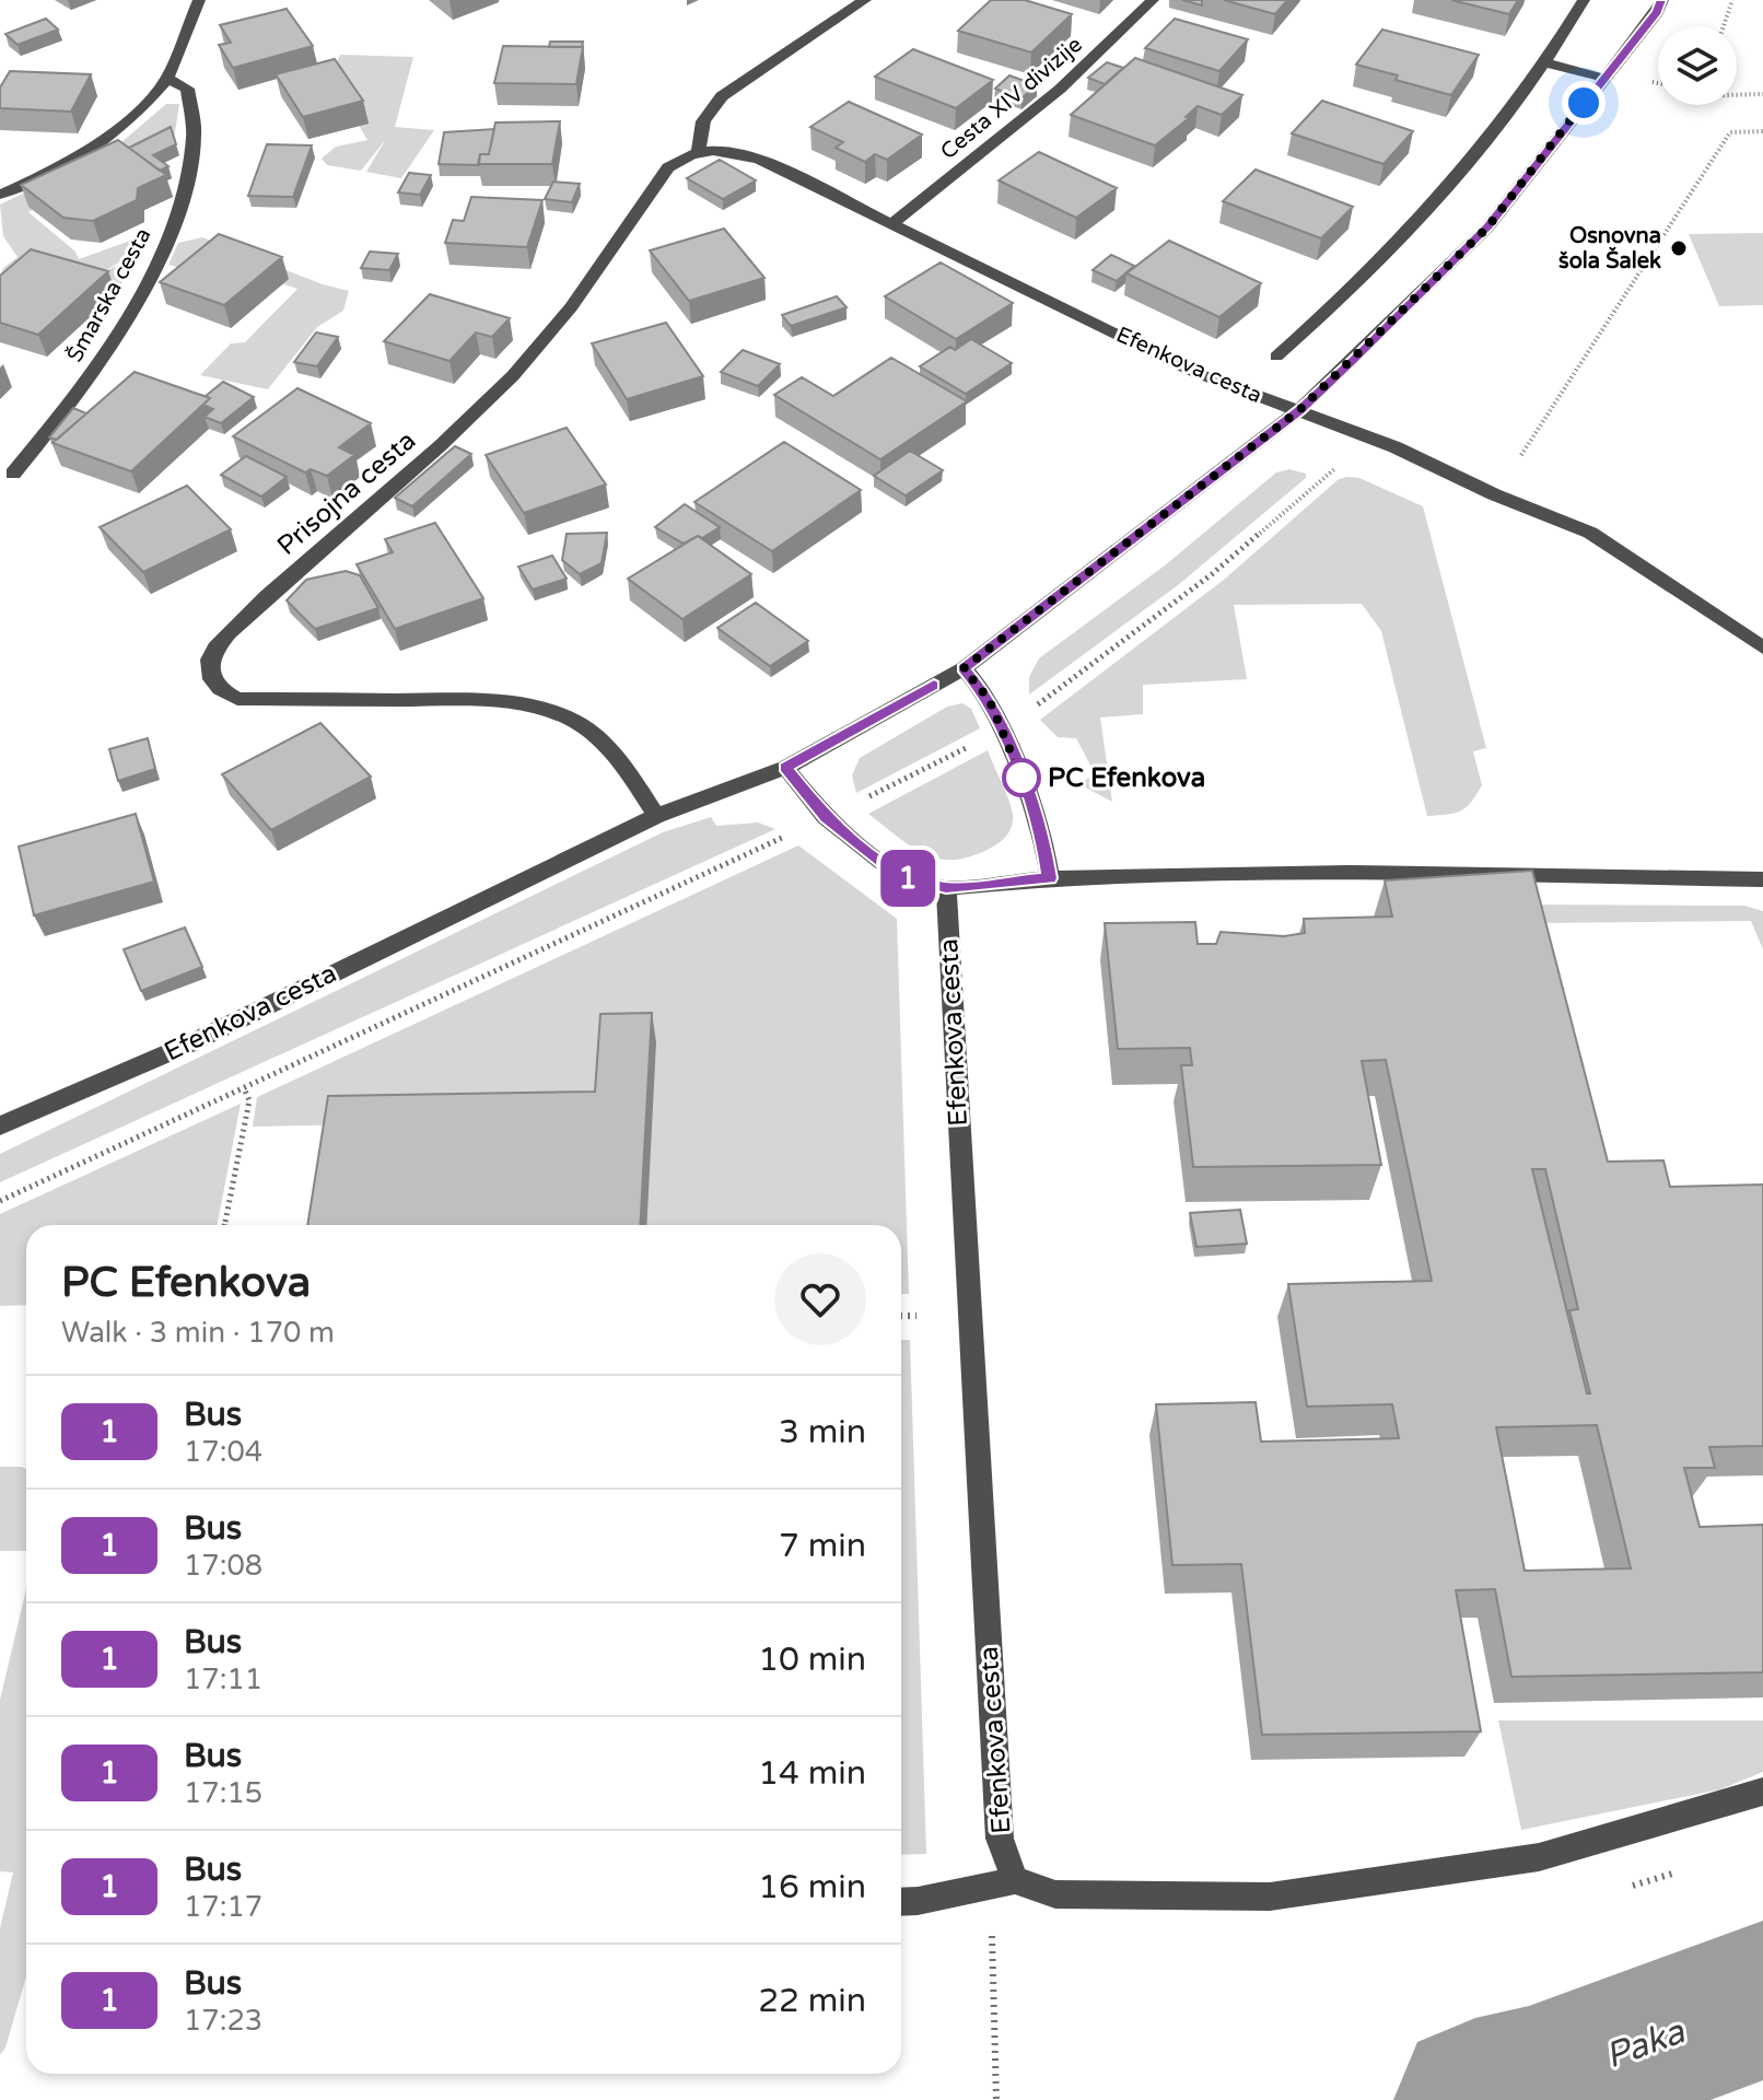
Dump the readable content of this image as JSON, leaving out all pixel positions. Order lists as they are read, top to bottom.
{
  "streets": {
    "street": [
      "Cesta XIV divizije",
      "Šmarska cesta",
      "Efenkova cesta",
      "Prisojna cesta"
    ]
  },
  "crossings": [
    ["Cesta XIV divizije", "Efenkova cesta"],
    ["Efenkova cesta", "Prisojna cesta"]
  ],
  "water": ["Paka"],
  "places": ["Osnovna šola Šalek", "PC Efenkova"],
  "lines": ["bus line 1"],
  "page": {
    "on_map": "1",
    "heading": ["PC Efenkova", "Walk · 3 min · 170 m"],
    "list": [
      {
        "mark": "1",
        "name": "Bus",
        "note": "17:04",
        "value": "3 min"
      },
      {
        "mark": "1",
        "name": "Bus",
        "note": "17:08",
        "value": "7 min"
      },
      {
        "mark": "1",
        "name": "Bus",
        "note": "17:11",
        "value": "10 min"
      },
      {
        "mark": "1",
        "name": "Bus",
        "note": "17:15",
        "value": "14 min"
      },
      {
        "mark": "1",
        "name": "Bus",
        "note": "17:17",
        "value": "16 min"
      },
      {
        "mark": "1",
        "name": "Bus",
        "note": "17:23",
        "value": "22 min"
      }
    ]
  }
}
